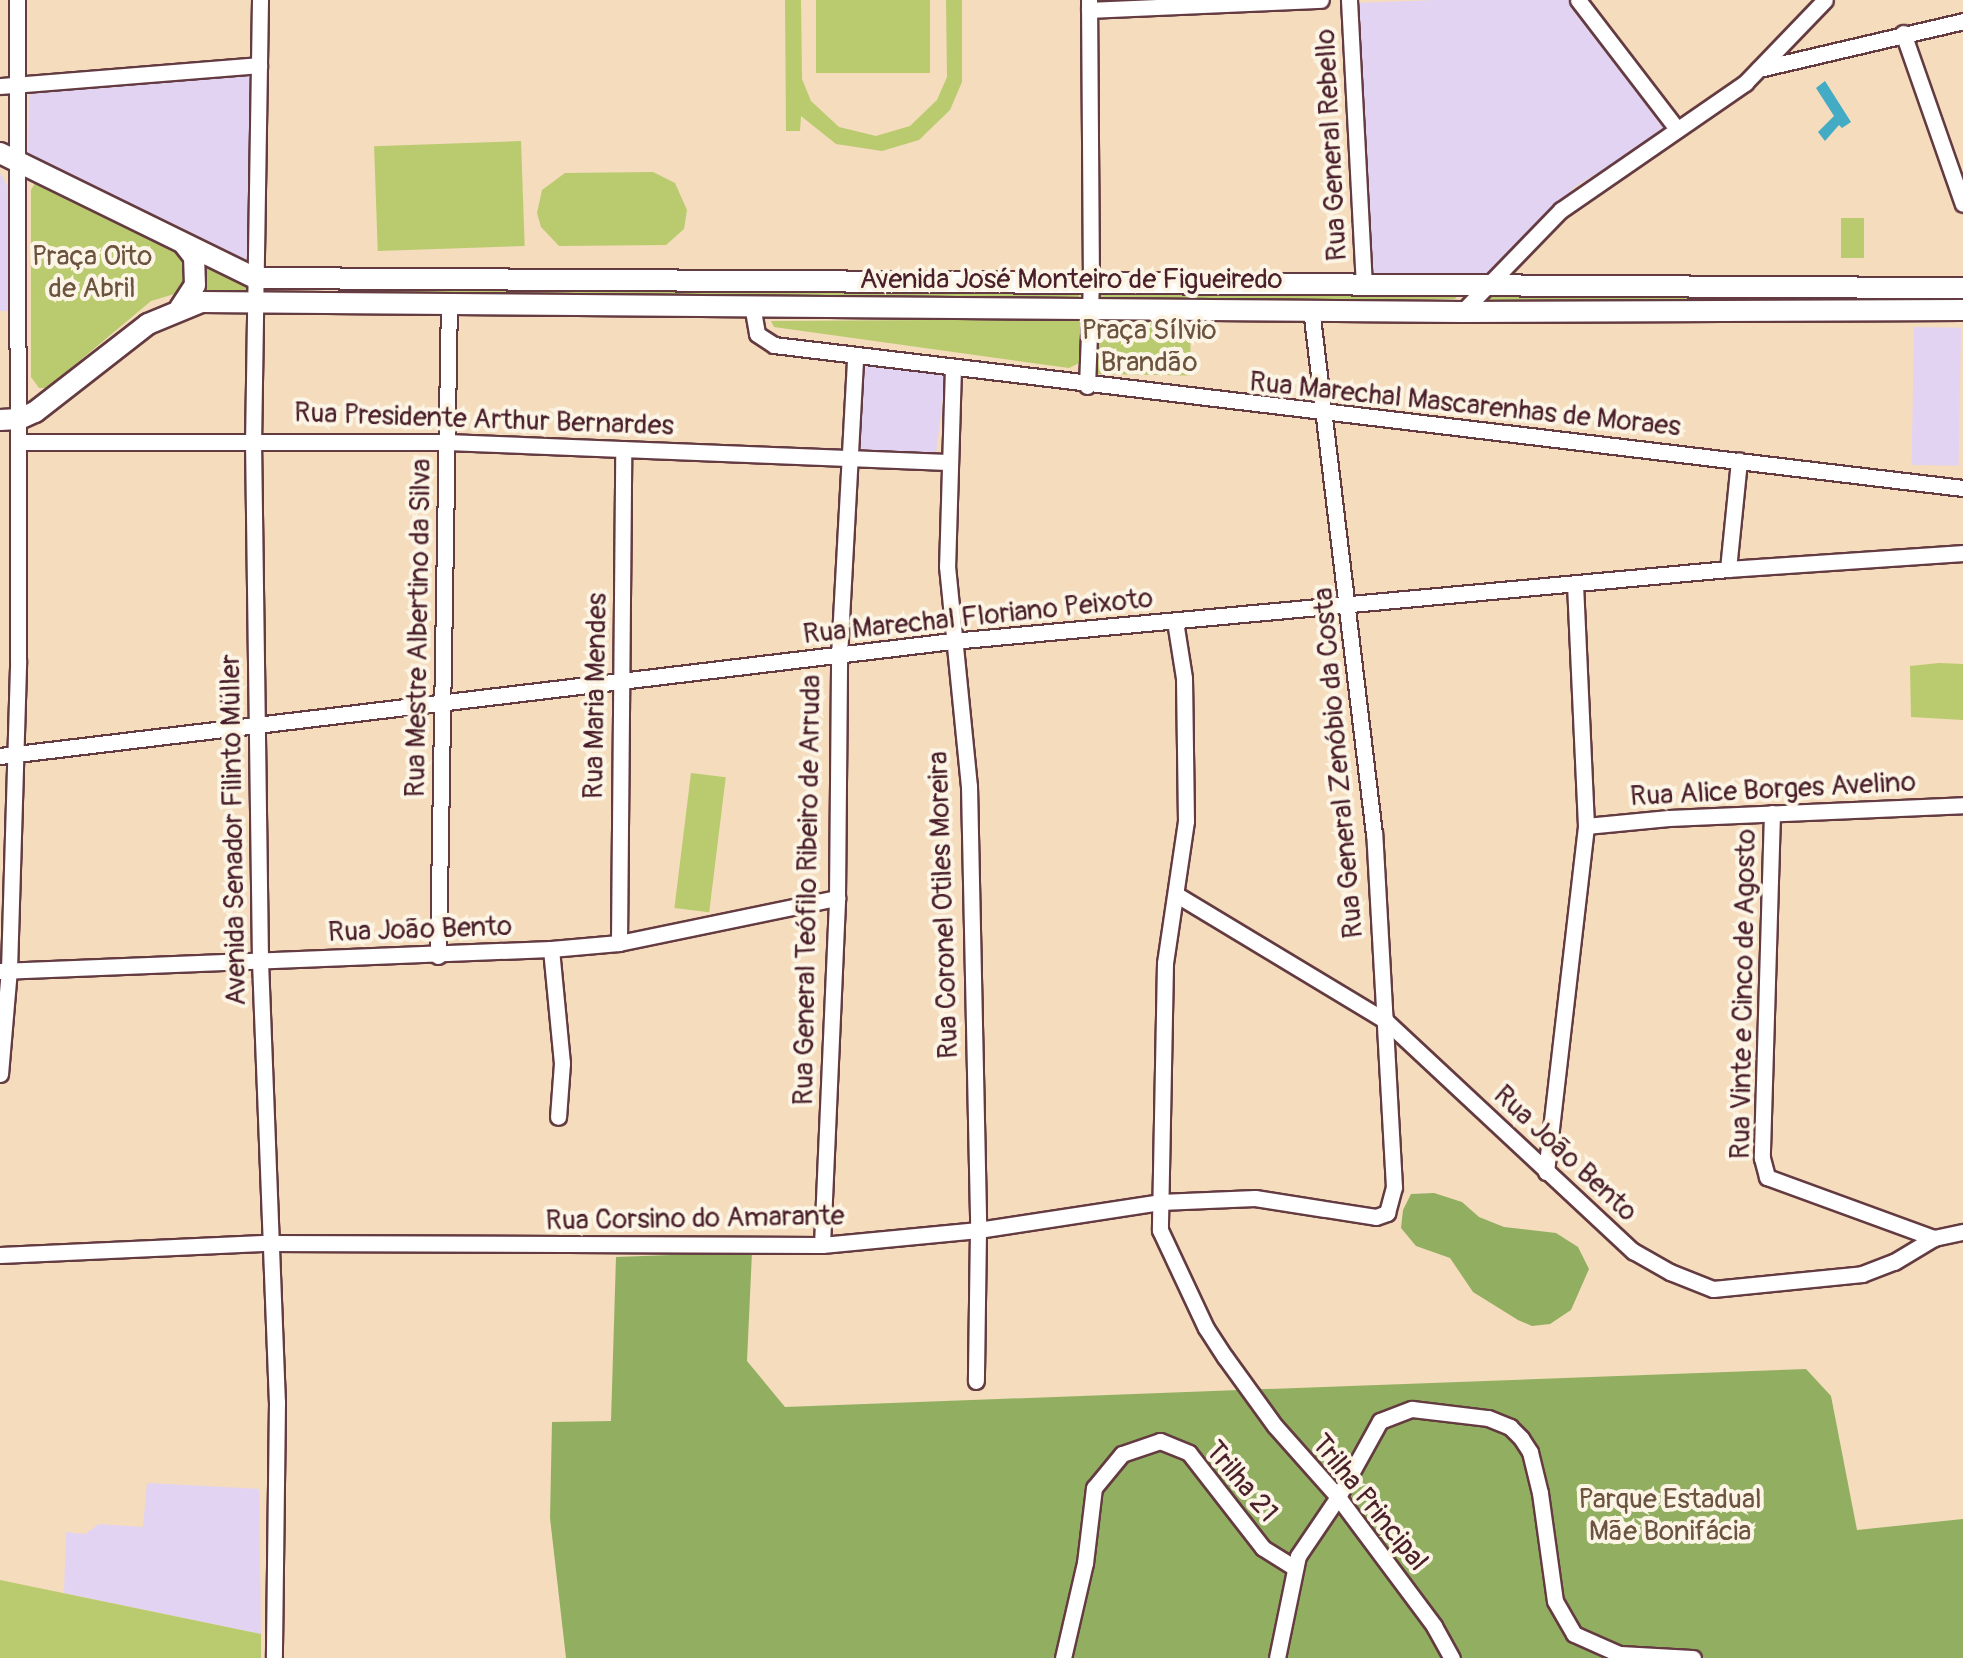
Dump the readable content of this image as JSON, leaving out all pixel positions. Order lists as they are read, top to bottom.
{
  "streets": {
    "main road": ["Avenida José Monteiro de Figueiredo"],
    "street": [
      "Rua General Rebello",
      "Rua Marechal Mascarenhas de Moraes",
      "Rua Presidente Arthur Bernardes",
      "Rua Marechal Floriano Peixoto",
      "Rua Mestre Albertino da Silva",
      "Rua Maria Mendes",
      "Rua General Zenóbio da Costa",
      "Rua Alice Borges Avelino",
      "Avenida Senador Filinto Müller",
      "Rua General Teófilo Ribeiro de Arruda",
      "Rua Coronel Otiles Moreira",
      "Rua João Bento",
      "Rua Vinte e Cinco de Agosto",
      "Rua Corsino do Amarante",
      "Trilha 21",
      "Trilha Principal"
    ]
  },
  "crossings": [
    ["Rua General Rebello", "Avenida José Monteiro de Figueiredo"],
    ["Avenida José Monteiro de Figueiredo", "Rua Marechal Mascarenhas de Moraes"],
    ["Avenida José Monteiro de Figueiredo", "Rua Mestre Albertino da Silva"],
    ["Avenida José Monteiro de Figueiredo", "Rua General Zenóbio da Costa"],
    ["Avenida José Monteiro de Figueiredo", "Avenida Senador Filinto Müller"],
    ["Rua Marechal Mascarenhas de Moraes", "Rua General Zenóbio da Costa"],
    ["Rua Marechal Mascarenhas de Moraes", "Rua General Teófilo Ribeiro de Arruda"],
    ["Rua Marechal Mascarenhas de Moraes", "Rua Coronel Otiles Moreira"],
    ["Rua Presidente Arthur Bernardes", "Rua Mestre Albertino da Silva"],
    ["Rua Presidente Arthur Bernardes", "Rua Maria Mendes"],
    ["Rua Presidente Arthur Bernardes", "Avenida Senador Filinto Müller"],
    ["Rua Presidente Arthur Bernardes", "Rua General Teófilo Ribeiro de Arruda"],
    ["Rua Presidente Arthur Bernardes", "Rua Coronel Otiles Moreira"],
    ["Rua Marechal Floriano Peixoto", "Rua Mestre Albertino da Silva"],
    ["Rua Marechal Floriano Peixoto", "Rua Maria Mendes"],
    ["Rua Marechal Floriano Peixoto", "Rua General Zenóbio da Costa"],
    ["Rua Marechal Floriano Peixoto", "Avenida Senador Filinto Müller"],
    ["Rua Marechal Floriano Peixoto", "Rua General Teófilo Ribeiro de Arruda"],
    ["Rua Marechal Floriano Peixoto", "Rua Coronel Otiles Moreira"],
    ["Rua Marechal Floriano Peixoto", "Trilha Principal"],
    ["Rua Mestre Albertino da Silva", "Rua João Bento"],
    ["Rua Maria Mendes", "Rua João Bento"],
    ["Rua General Zenóbio da Costa", "Rua João Bento"],
    ["Rua General Zenóbio da Costa", "Rua Corsino do Amarante"],
    ["Rua Alice Borges Avelino", "Rua Vinte e Cinco de Agosto"],
    ["Avenida Senador Filinto Müller", "Rua João Bento"],
    ["Avenida Senador Filinto Müller", "Rua Corsino do Amarante"],
    ["Rua General Teófilo Ribeiro de Arruda", "Rua João Bento"],
    ["Rua General Teófilo Ribeiro de Arruda", "Rua Corsino do Amarante"],
    ["Rua Coronel Otiles Moreira", "Rua Corsino do Amarante"],
    ["Rua João Bento", "Rua Vinte e Cinco de Agosto"],
    ["Rua João Bento", "Trilha Principal"],
    ["Rua Corsino do Amarante", "Trilha Principal"]
  ],
  "parks": ["Praça Oito de Abril", "Praça Sílvio Brandão", "Parque Estadual Mãe Bonifácia"]
}
